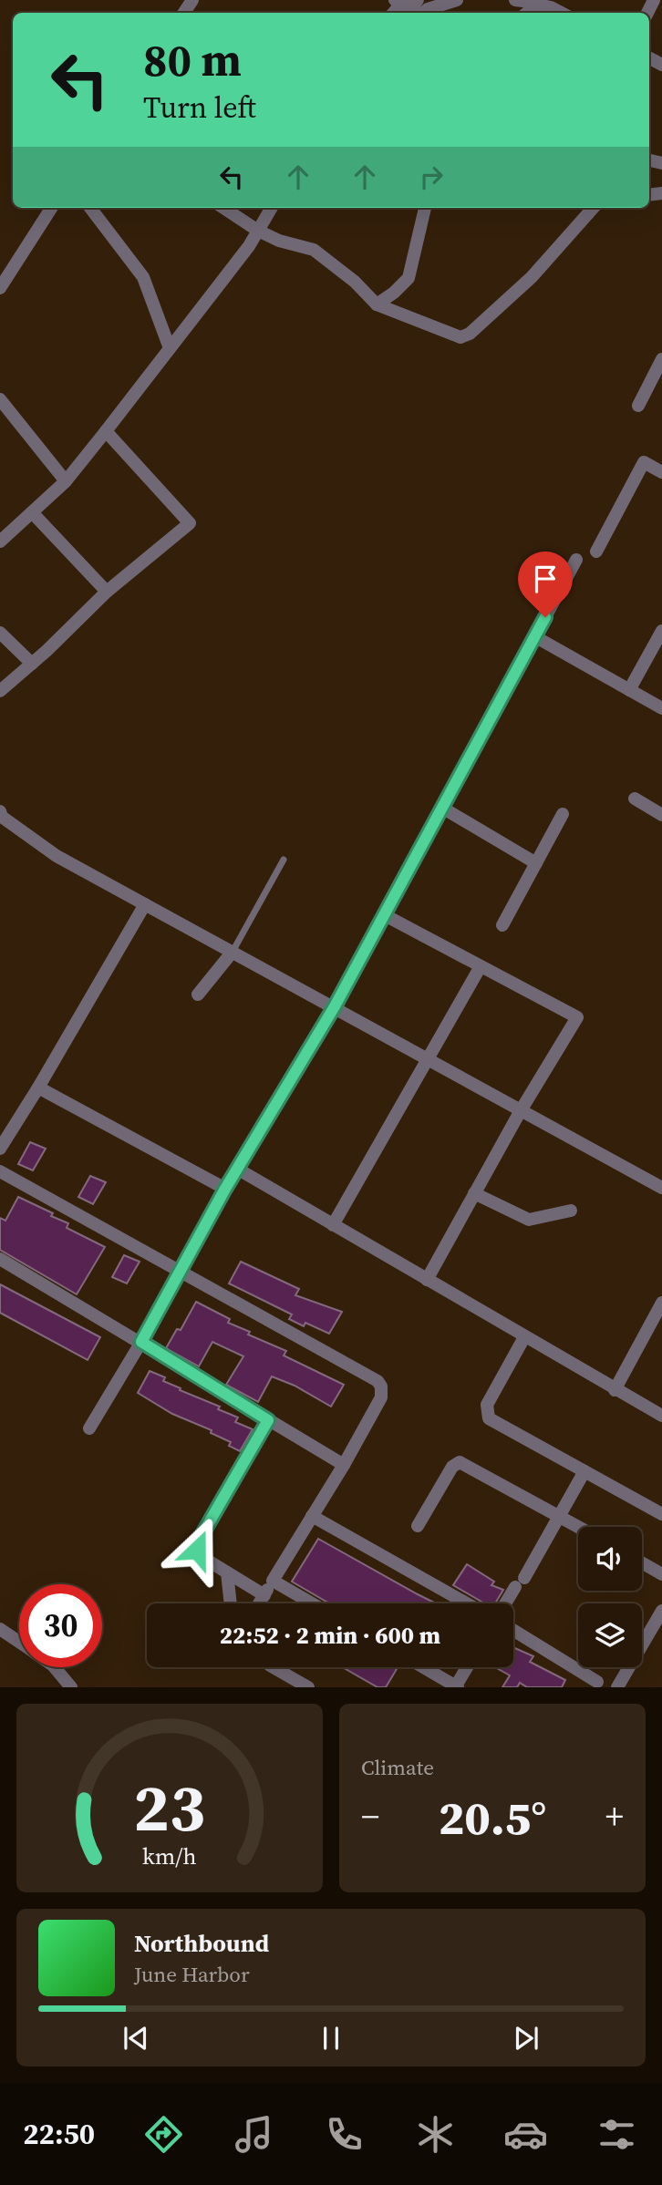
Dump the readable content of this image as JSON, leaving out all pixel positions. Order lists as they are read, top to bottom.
{
  "page": {
    "turn": ["80 m", "Turn left"],
    "limit": "30",
    "trip": "22:52 · 2 min · 600 m",
    "tile": "Climate",
    "heat": ["−", "20.5°", "+"],
    "song": ["Northbound", "June Harbor"],
    "tabs": "22:50",
    "gauge": ["23", "km/h"]
  }
}
